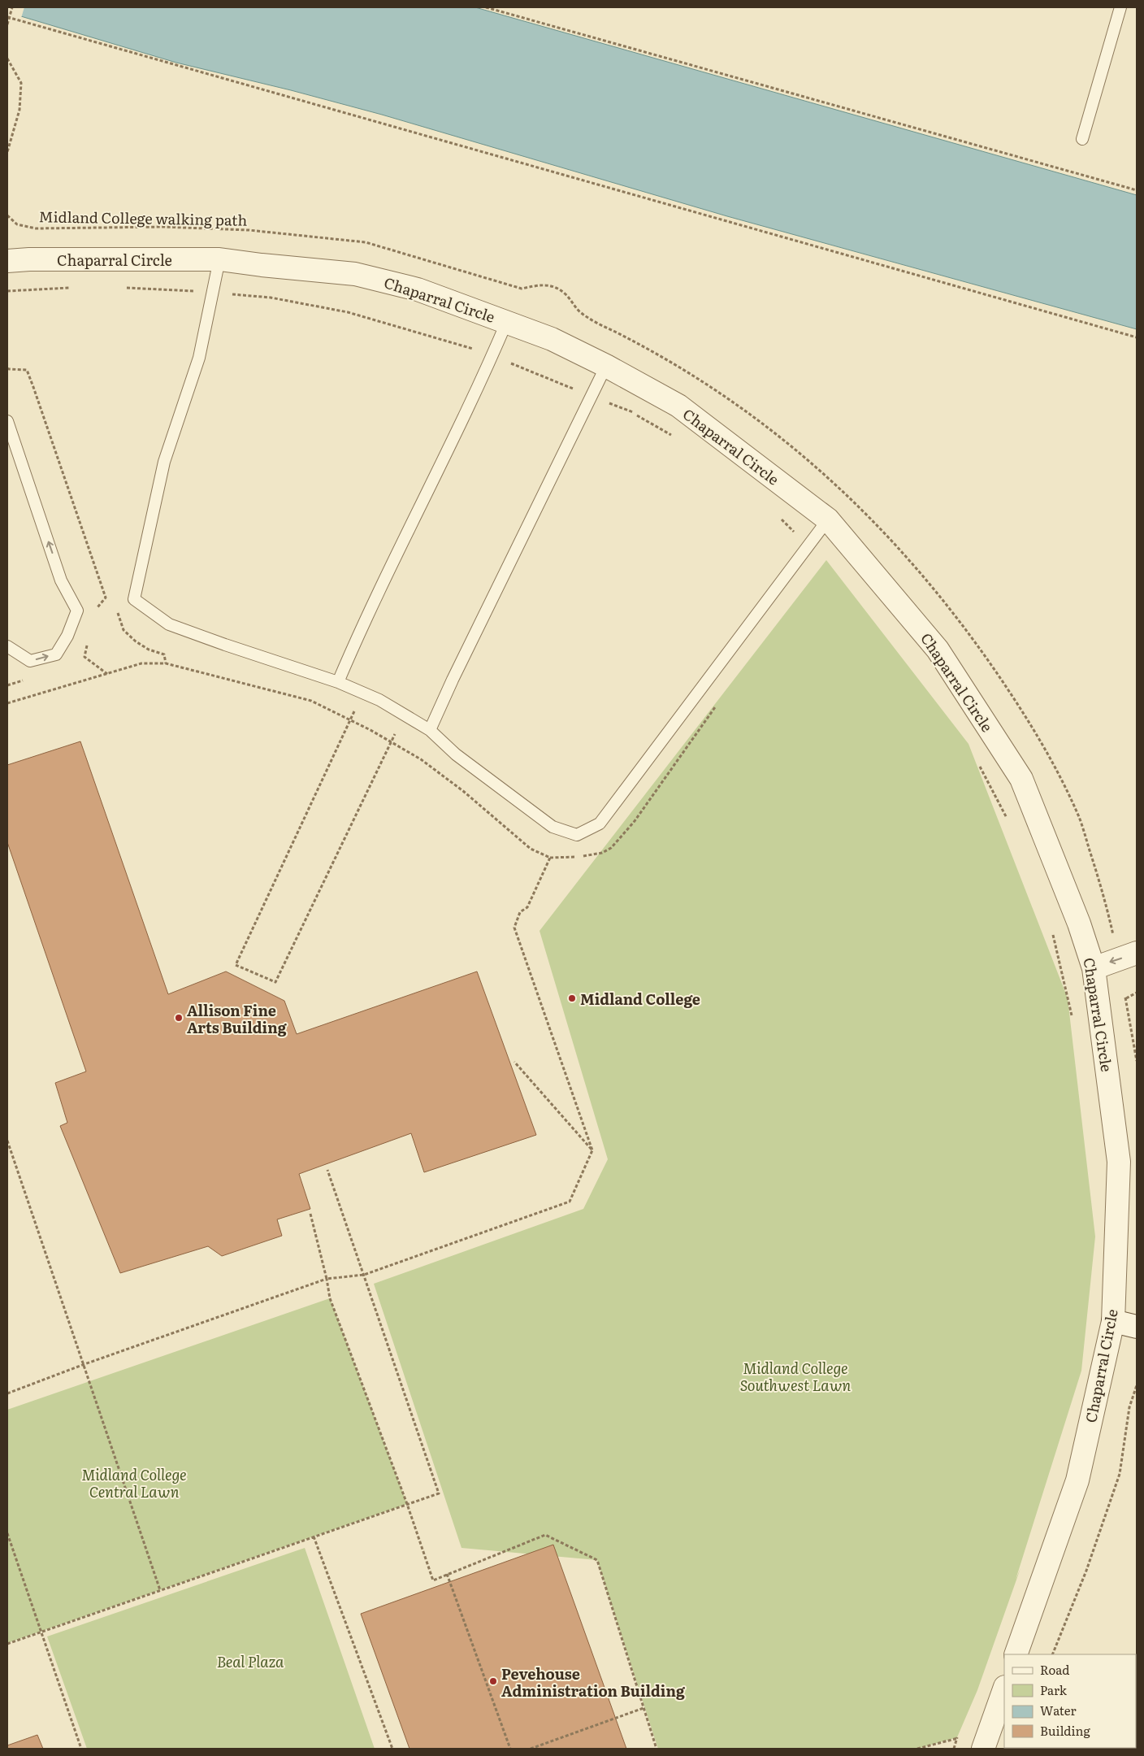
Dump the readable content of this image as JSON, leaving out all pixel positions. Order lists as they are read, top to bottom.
{
  "streets": {
    "street": ["Chaparral Circle"],
    "path": ["Midland College walking path"]
  },
  "parks": ["Midland College Southwest Lawn", "Midland College Central Lawn", "Beal Plaza"],
  "places": ["Midland College", "Allison Fine Arts Building", "Pevehouse Administration Building"],
  "legend": [
    "Road",
    "Park",
    "Water",
    "Building"
  ]
}
